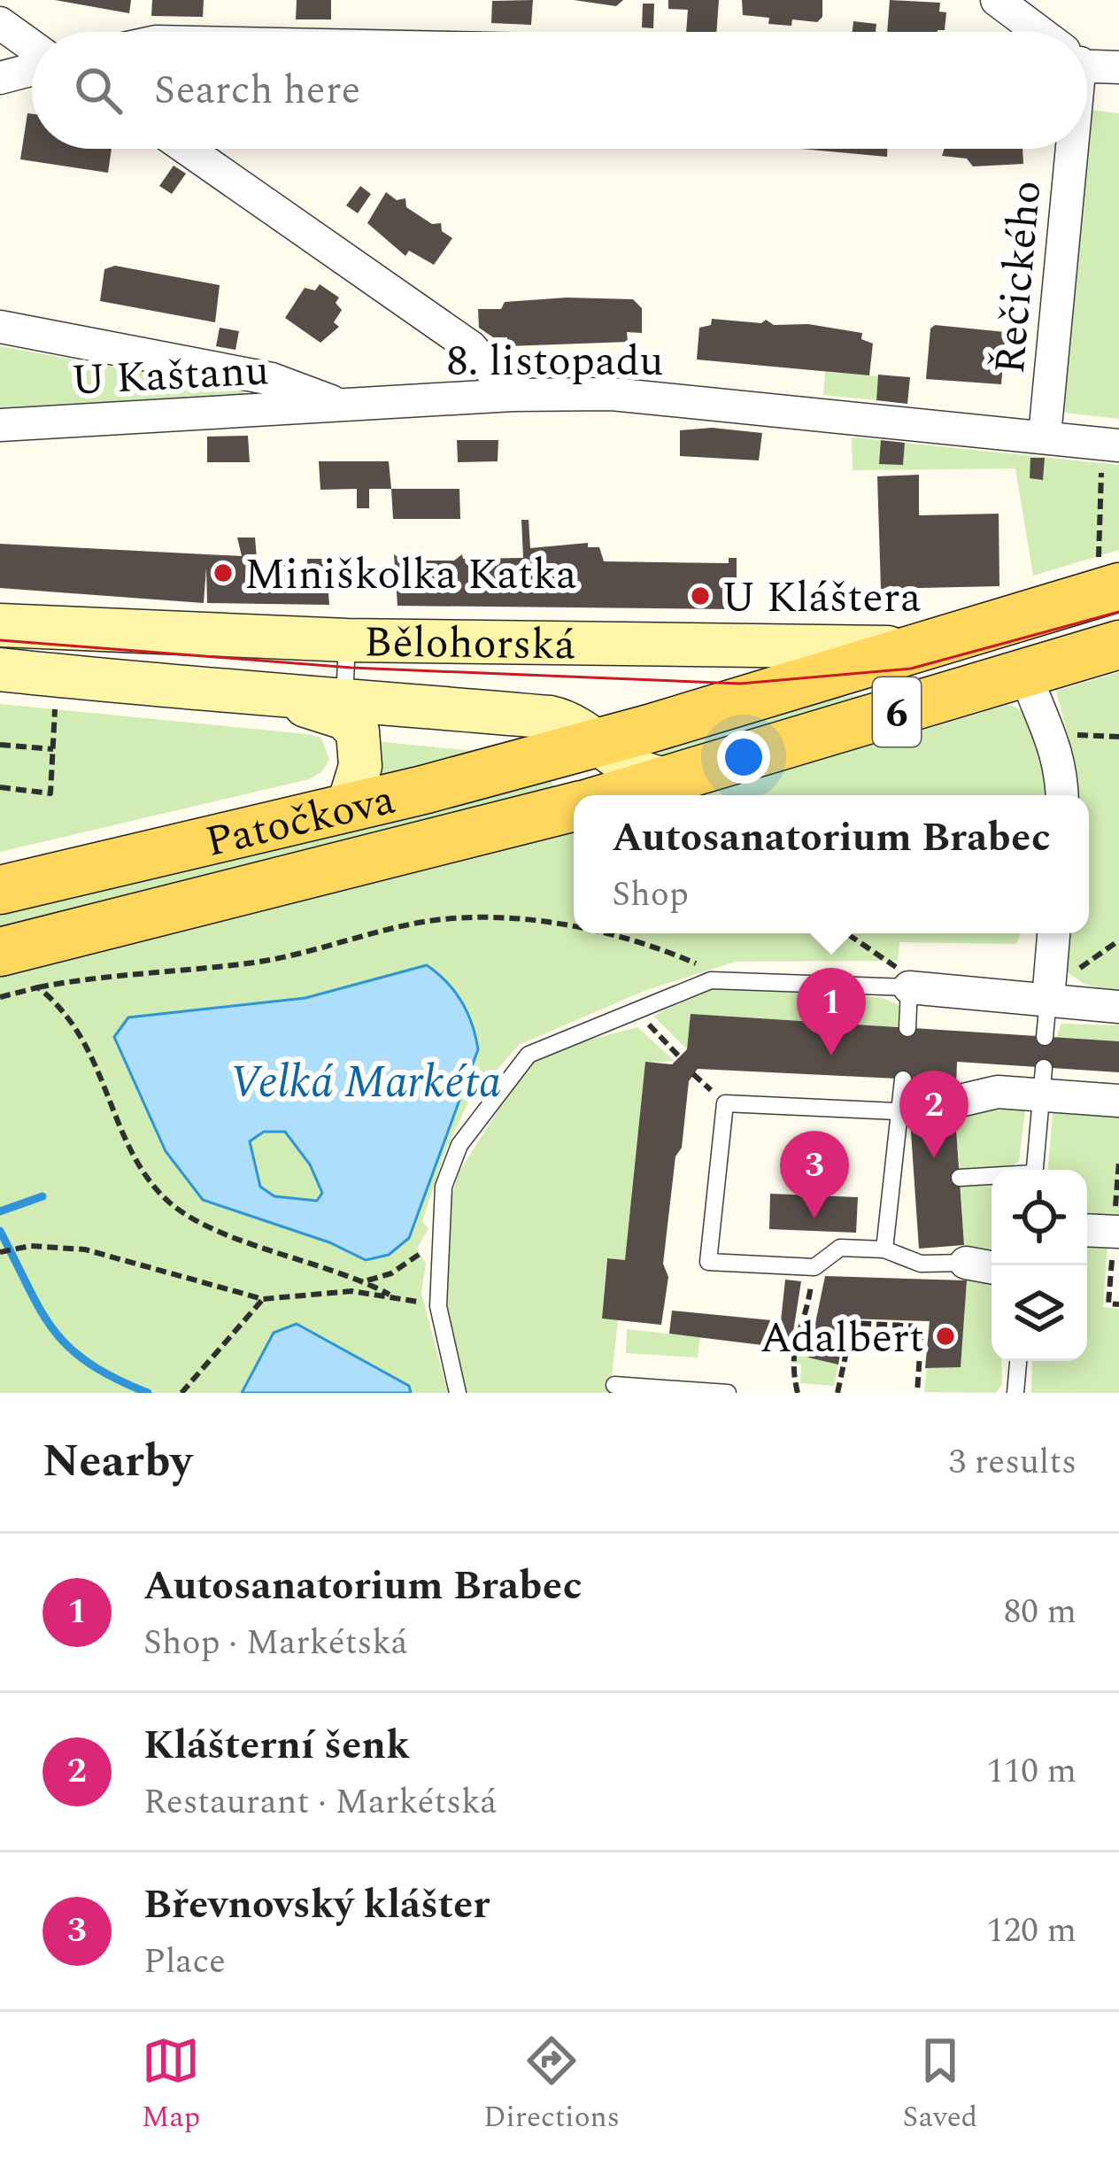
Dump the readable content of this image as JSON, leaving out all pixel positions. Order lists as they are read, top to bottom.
{
  "streets": {
    "main road": ["Bělohorská", "6", "Patočkova"],
    "street": ["Řečického", "8. listopadu", "U Kaštanu"]
  },
  "crossings": [
    ["Řečického", "8. listopadu"],
    ["8. listopadu", "U Kaštanu"],
    ["Bělohorská", "6"],
    ["Bělohorská", "Patočkova"],
    ["6", "Patočkova"]
  ],
  "water": ["Velká Markéta"],
  "places": ["Miniškolka Katka", "U Kláštera", "Adalbert"],
  "page": {
    "search": "Search here",
    "popup": ["Autosanatorium Brabec", "Shop"],
    "pins": ["1", "2", "3"],
    "heading": ["Nearby", "3 results"],
    "list": [
      {
        "mark": "1",
        "name": "Autosanatorium Brabec",
        "note": "Shop · Markétská",
        "value": "80 m"
      },
      {
        "mark": "2",
        "name": "Klášterní šenk",
        "note": "Restaurant · Markétská",
        "value": "110 m"
      },
      {
        "mark": "3",
        "name": "Břevnovský klášter",
        "note": "Place",
        "value": "120 m"
      }
    ],
    "nav": ["Map", "Directions", "Saved"]
  }
}
